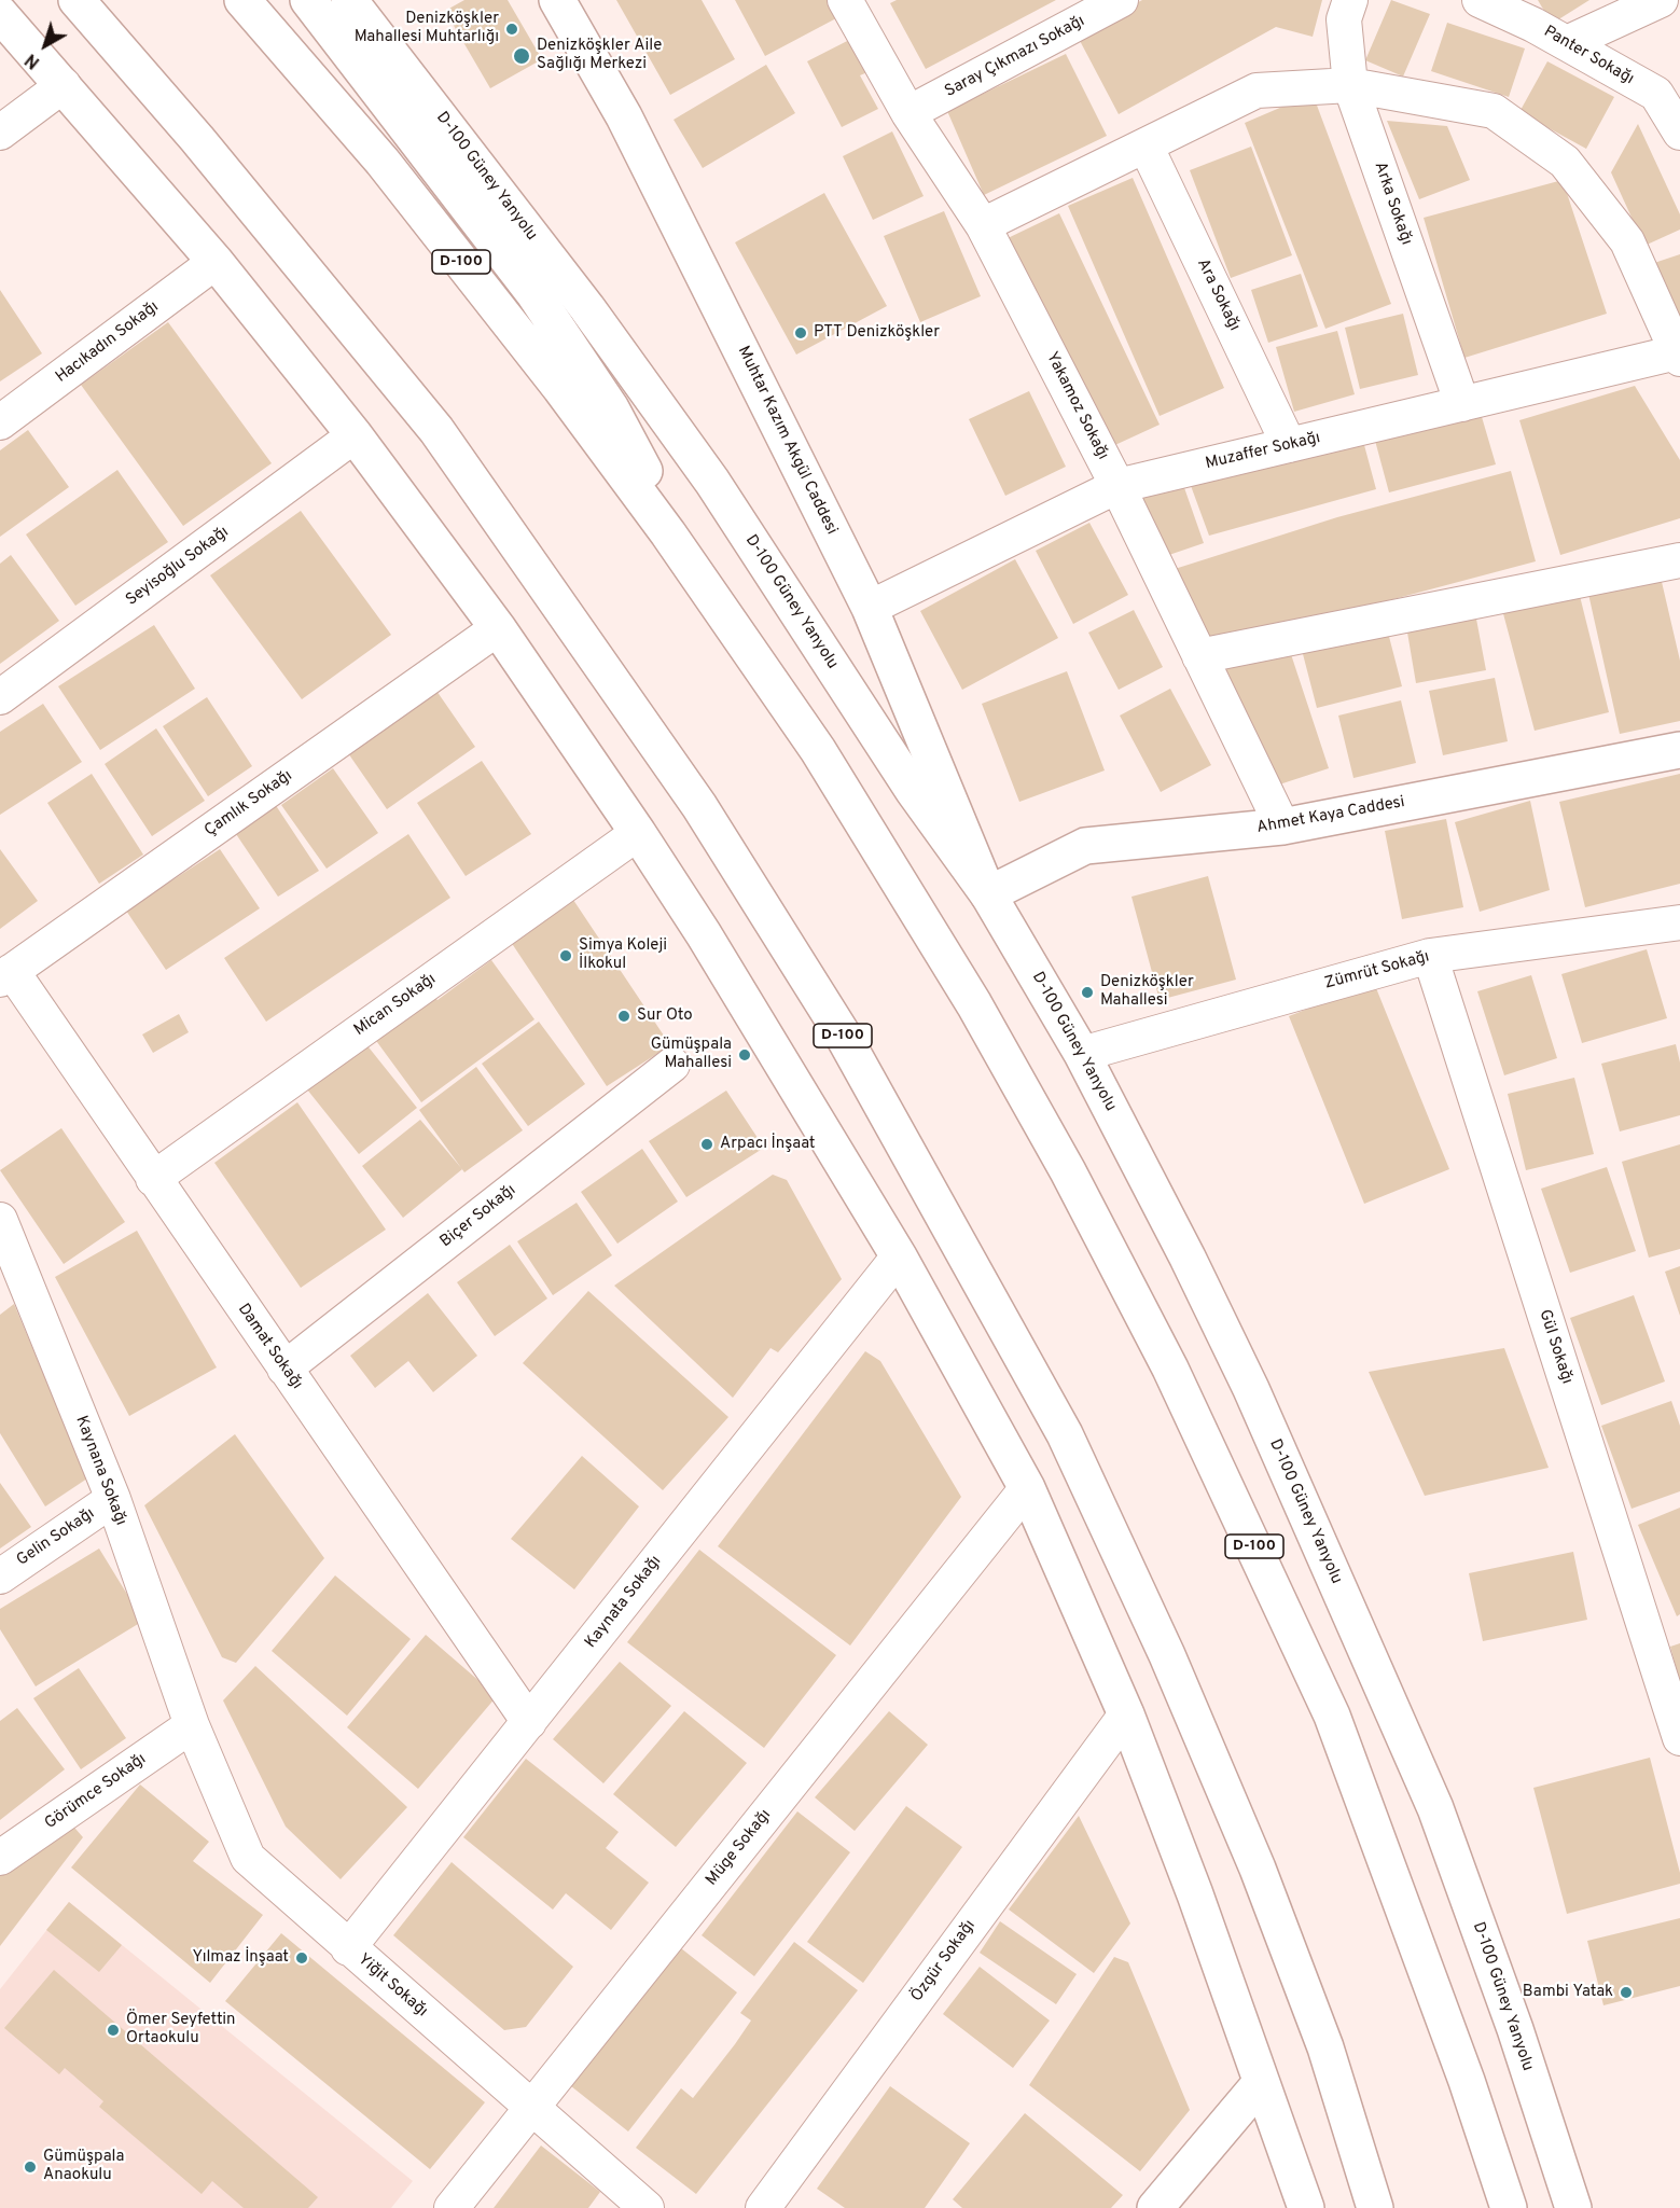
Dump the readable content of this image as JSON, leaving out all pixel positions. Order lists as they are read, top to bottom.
{
  "streets": {
    "main road": [
      "D-100 Güney Yanyolu",
      "D-100",
      "Muhtar Kazım Akgül Caddesi",
      "Ahmet Kaya Caddesi"
    ],
    "street": [
      "Panter Sokağı",
      "Saray Çıkmazı Sokağı",
      "Arka Sokağı",
      "Ara Sokağı",
      "Hacıkadın Sokağı",
      "Yakamoz Sokağı",
      "Muzaffer Sokağı",
      "Seyisoğlu Sokağı",
      "Çamlık Sokağı",
      "Zümrüt Sokağı",
      "Mican Sokağı",
      "Biçer Sokağı",
      "Damat Sokağı",
      "Gül Sokağı",
      "Kaynana Sokağı",
      "Gelin Sokağı",
      "Kaynata Sokağı",
      "Görümce Sokağı",
      "Müge Sokağı",
      "Özgür Sokağı",
      "Yiğit Sokağı"
    ]
  },
  "crossings": [
    ["Saray Çıkmazı Sokağı", "Yakamoz Sokağı"],
    ["D-100 Güney Yanyolu", "Muhtar Kazım Akgül Caddesi"],
    ["D-100 Güney Yanyolu", "Ahmet Kaya Caddesi"],
    ["D-100 Güney Yanyolu", "Zümrüt Sokağı"],
    ["Arka Sokağı", "Muzaffer Sokağı"],
    ["Ara Sokağı", "Muzaffer Sokağı"],
    ["Yakamoz Sokağı", "Muzaffer Sokağı"],
    ["Yakamoz Sokağı", "Ahmet Kaya Caddesi"],
    ["Muhtar Kazım Akgül Caddesi", "Muzaffer Sokağı"],
    ["Muhtar Kazım Akgül Caddesi", "Ahmet Kaya Caddesi"],
    ["Çamlık Sokağı", "Damat Sokağı"],
    ["Zümrüt Sokağı", "Gül Sokağı"],
    ["Mican Sokağı", "Damat Sokağı"],
    ["Biçer Sokağı", "Damat Sokağı"],
    ["Damat Sokağı", "Kaynata Sokağı"],
    ["Kaynana Sokağı", "Gelin Sokağı"],
    ["Kaynana Sokağı", "Görümce Sokağı"],
    ["Kaynana Sokağı", "Yiğit Sokağı"],
    ["Kaynata Sokağı", "Yiğit Sokağı"],
    ["Görümce Sokağı", "Yiğit Sokağı"],
    ["Müge Sokağı", "Yiğit Sokağı"]
  ],
  "places": [
    "Denizköşkler Mahallesi Muhtarlığı",
    "Denizköşkler Aile Sağlığı Merkezi",
    "PTT Denizköşkler",
    "Simya Koleji İlkokul",
    "Denizköşkler Mahallesi",
    "Sur Oto",
    "Gümüşpala Mahallesi",
    "Arpacı İnşaat",
    "Yılmaz İnşaat",
    "Bambi Yatak",
    "Ömer Seyfettin Ortaokulu",
    "Gümüşpala Anaokulu"
  ],
  "north": "bottom left"
}
